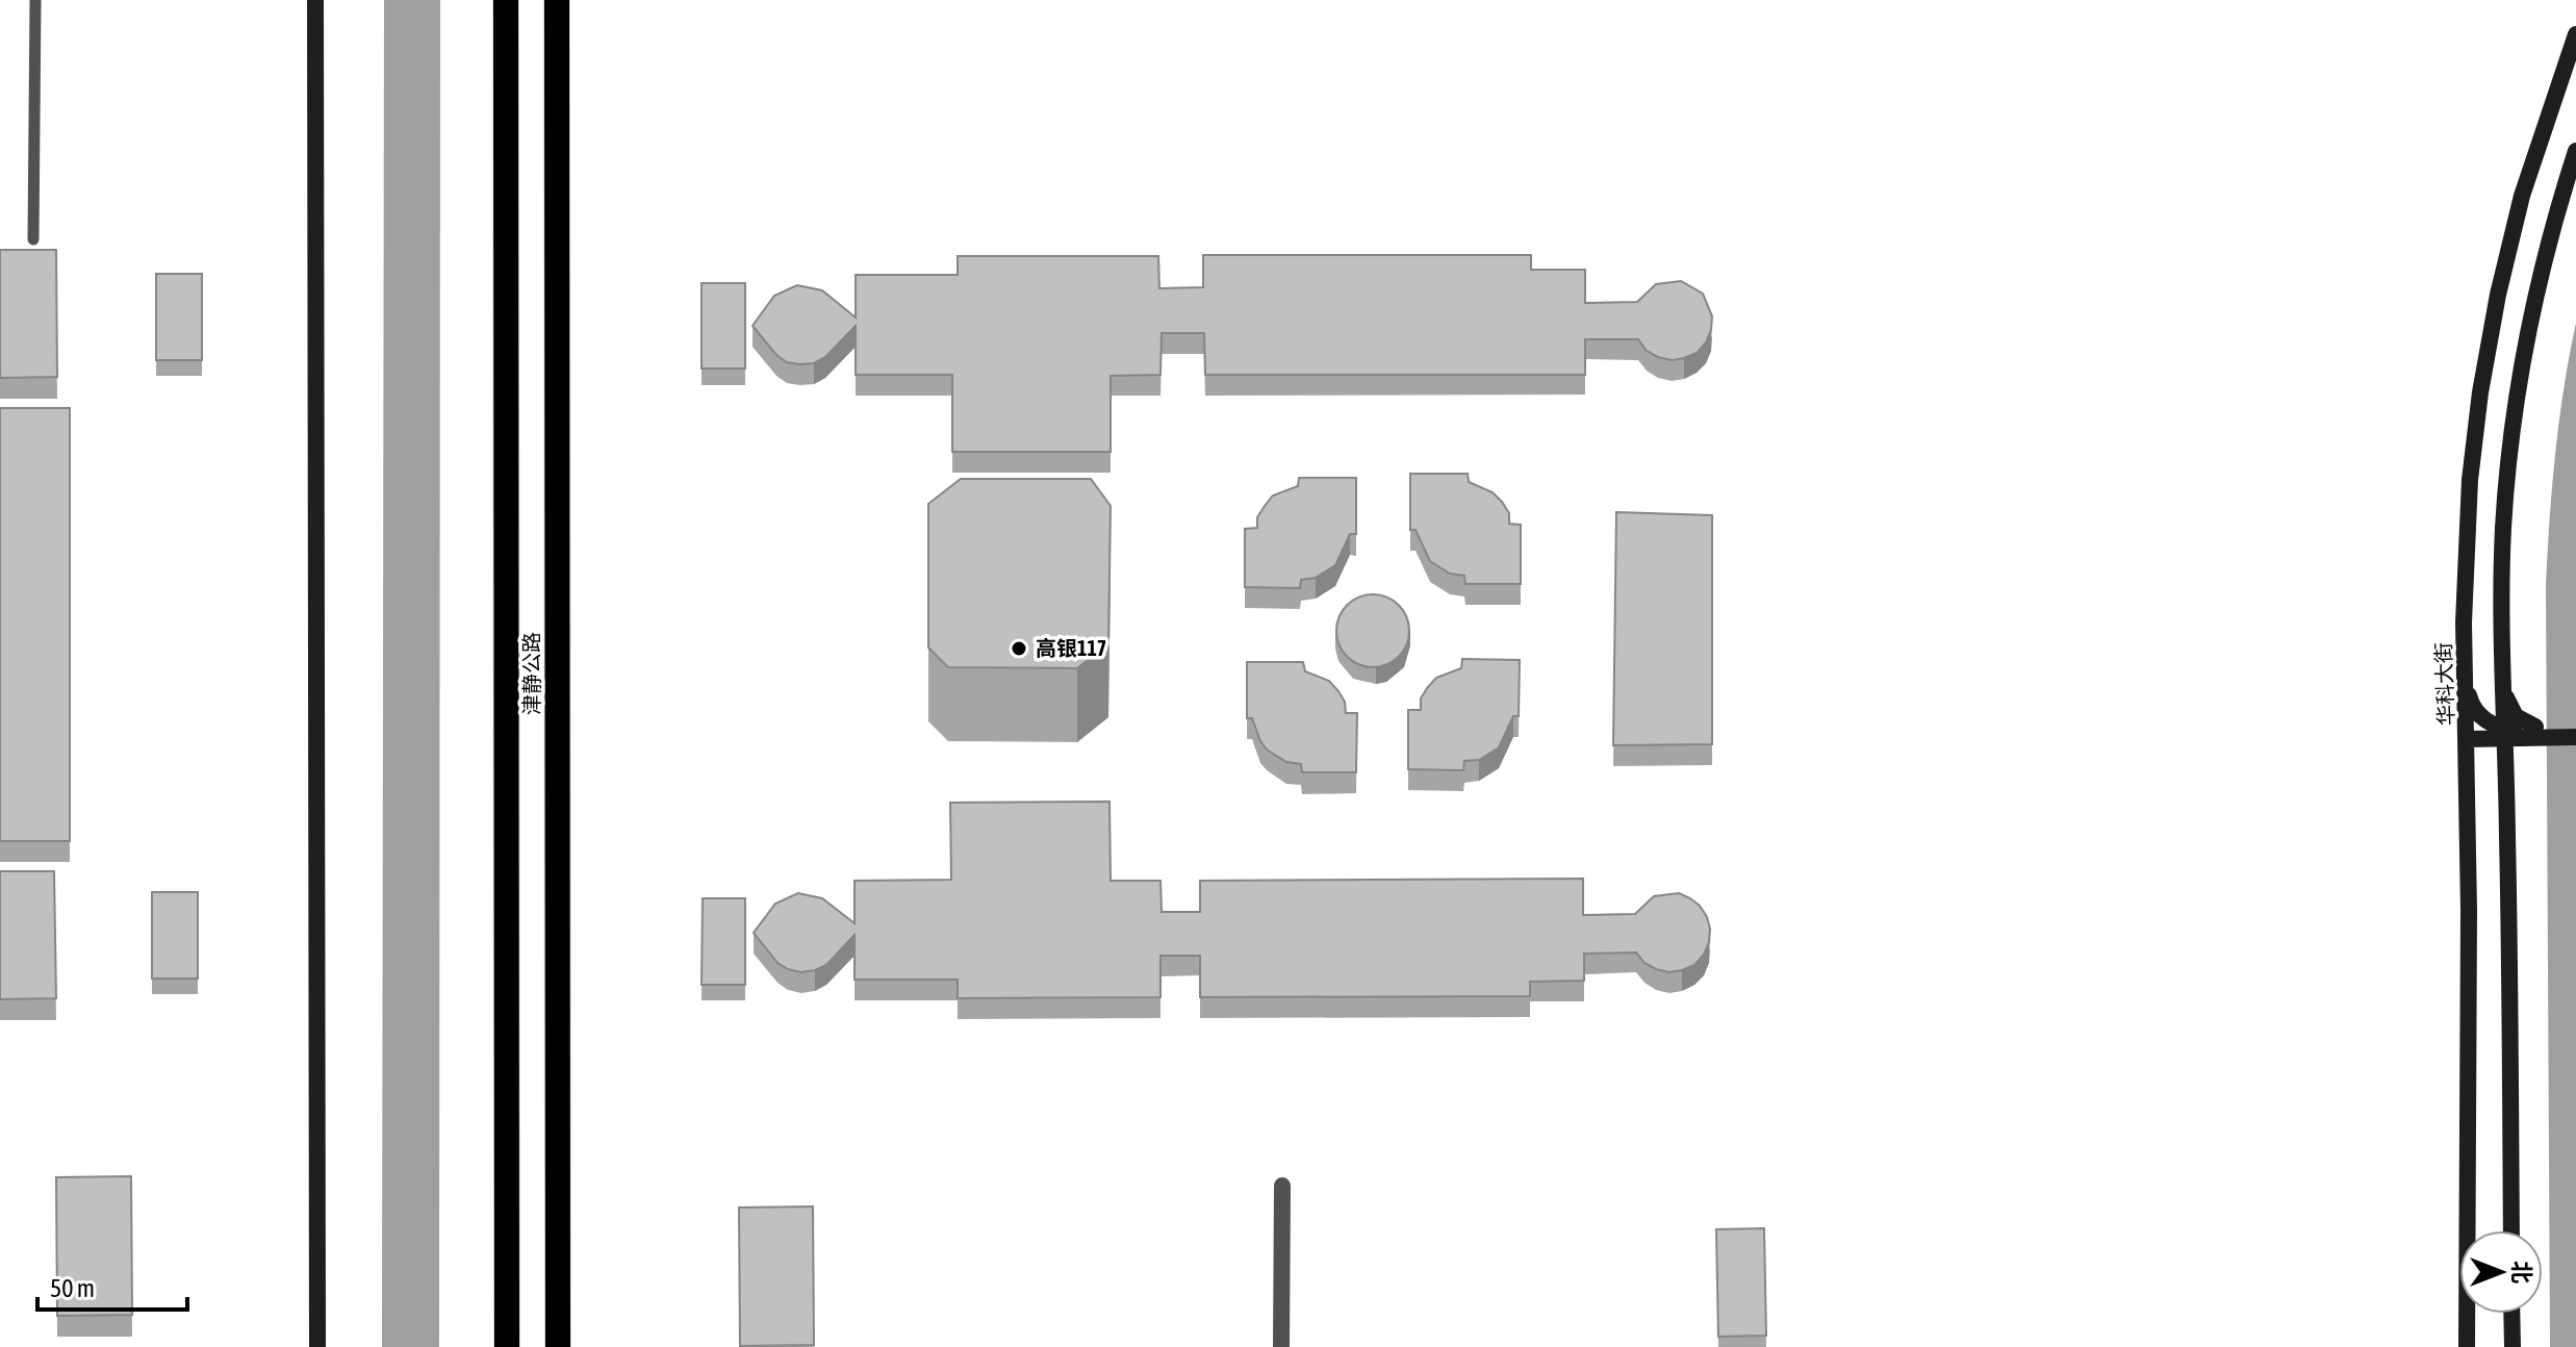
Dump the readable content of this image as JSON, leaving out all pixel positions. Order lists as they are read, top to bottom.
{
  "streets": {
    "highway": ["津静公路"],
    "main road": ["华科大街"]
  },
  "places": ["高银117"],
  "scale_bar": "50 m",
  "north": "right"
}
